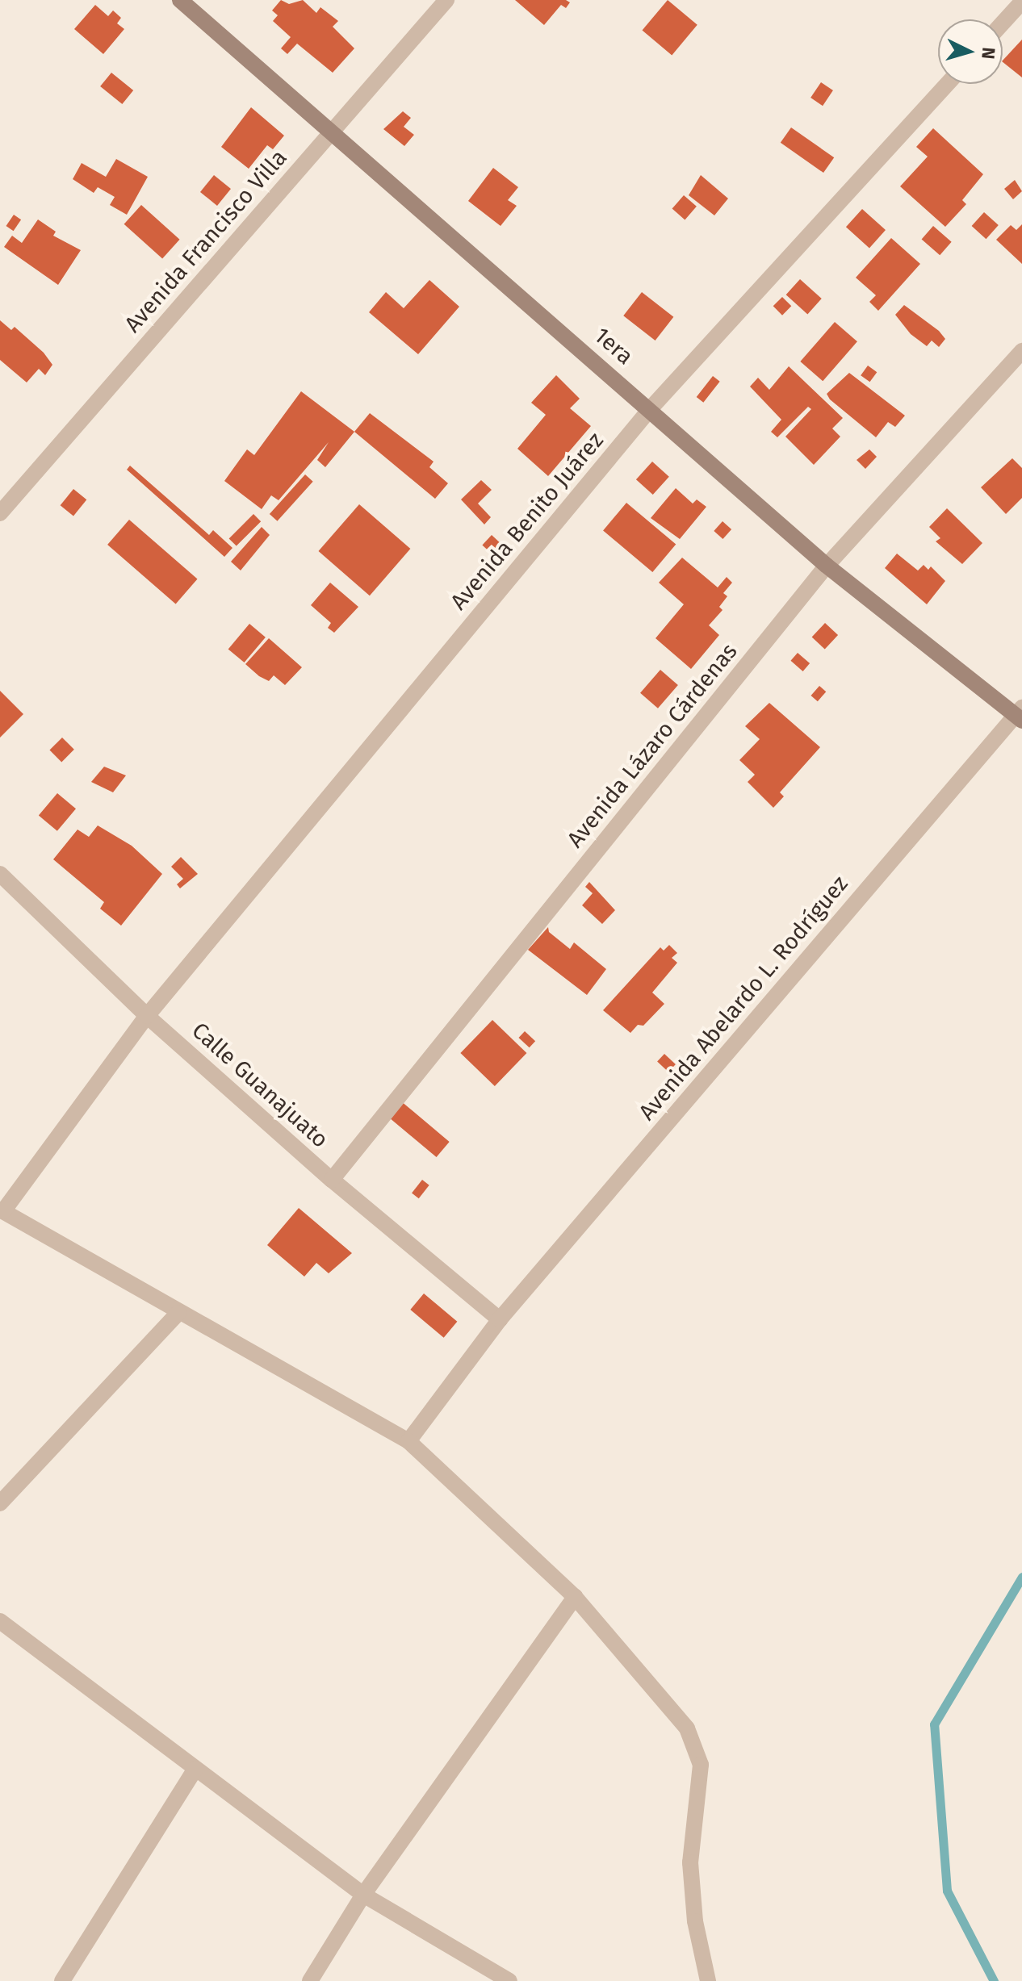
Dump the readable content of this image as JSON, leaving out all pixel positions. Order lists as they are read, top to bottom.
{
  "streets": {
    "main road": ["1era"],
    "street": [
      "Avenida Francisco Villa",
      "Avenida Benito Juárez",
      "Avenida Lázaro Cárdenas",
      "Avenida Abelardo L. Rodríguez",
      "Calle Guanajuato"
    ]
  },
  "crossings": [
    ["Avenida Francisco Villa", "1era"],
    ["1era", "Avenida Benito Juárez"],
    ["1era", "Avenida Lázaro Cárdenas"],
    ["1era", "Avenida Abelardo L. Rodríguez"],
    ["Avenida Benito Juárez", "Calle Guanajuato"],
    ["Avenida Lázaro Cárdenas", "Calle Guanajuato"],
    ["Avenida Abelardo L. Rodríguez", "Calle Guanajuato"]
  ],
  "north": "right"
}
